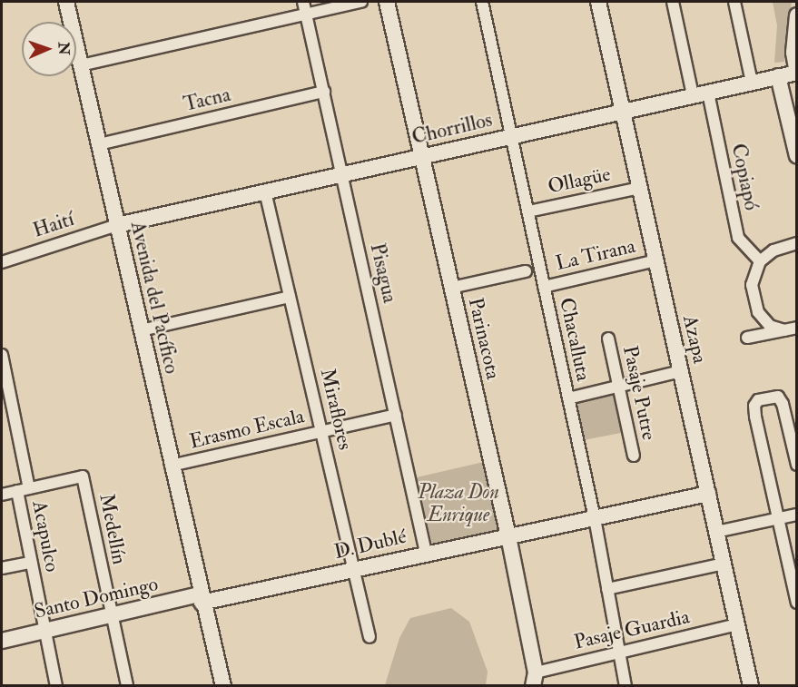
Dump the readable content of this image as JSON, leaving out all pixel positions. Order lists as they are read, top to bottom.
{
  "streets": {
    "street": [
      "Tacna",
      "Chorrillos",
      "Copiapó",
      "Ollagüe",
      "Haití",
      "La Tirana",
      "Pisagua",
      "Avenida del Pacífico",
      "Parinacota",
      "Chacalluta",
      "Azapa",
      "Pasaje Putre",
      "Miraflores",
      "Erasmo Escala",
      "Medellín",
      "Acapulco",
      "D. Dublé",
      "Santo Domingo",
      "Pasaje Guardia"
    ]
  },
  "crossings": [
    ["Tacna", "Pisagua"],
    ["Tacna", "Avenida del Pacífico"],
    ["Chorrillos", "Copiapó"],
    ["Chorrillos", "Haití"],
    ["Chorrillos", "Pisagua"],
    ["Chorrillos", "Avenida del Pacífico"],
    ["Chorrillos", "Parinacota"],
    ["Chorrillos", "Chacalluta"],
    ["Chorrillos", "Azapa"],
    ["Chorrillos", "Miraflores"],
    ["Ollagüe", "Chacalluta"],
    ["Ollagüe", "Azapa"],
    ["Haití", "Avenida del Pacífico"],
    ["La Tirana", "Chacalluta"],
    ["La Tirana", "Azapa"],
    ["Pisagua", "Erasmo Escala"],
    ["Pisagua", "D. Dublé"],
    ["Avenida del Pacífico", "Erasmo Escala"],
    ["Avenida del Pacífico", "D. Dublé"],
    ["Avenida del Pacífico", "Santo Domingo"],
    ["Parinacota", "D. Dublé"],
    ["Parinacota", "Pasaje Guardia"],
    ["Chacalluta", "D. Dublé"],
    ["Chacalluta", "Pasaje Guardia"],
    ["Azapa", "D. Dublé"],
    ["Azapa", "Pasaje Guardia"],
    ["Miraflores", "Erasmo Escala"],
    ["Miraflores", "D. Dublé"],
    ["Medellín", "Acapulco"],
    ["Medellín", "Santo Domingo"],
    ["Acapulco", "Santo Domingo"],
    ["D. Dublé", "Santo Domingo"]
  ],
  "parks": ["Plaza Don Enrique"],
  "north": "right"
}
